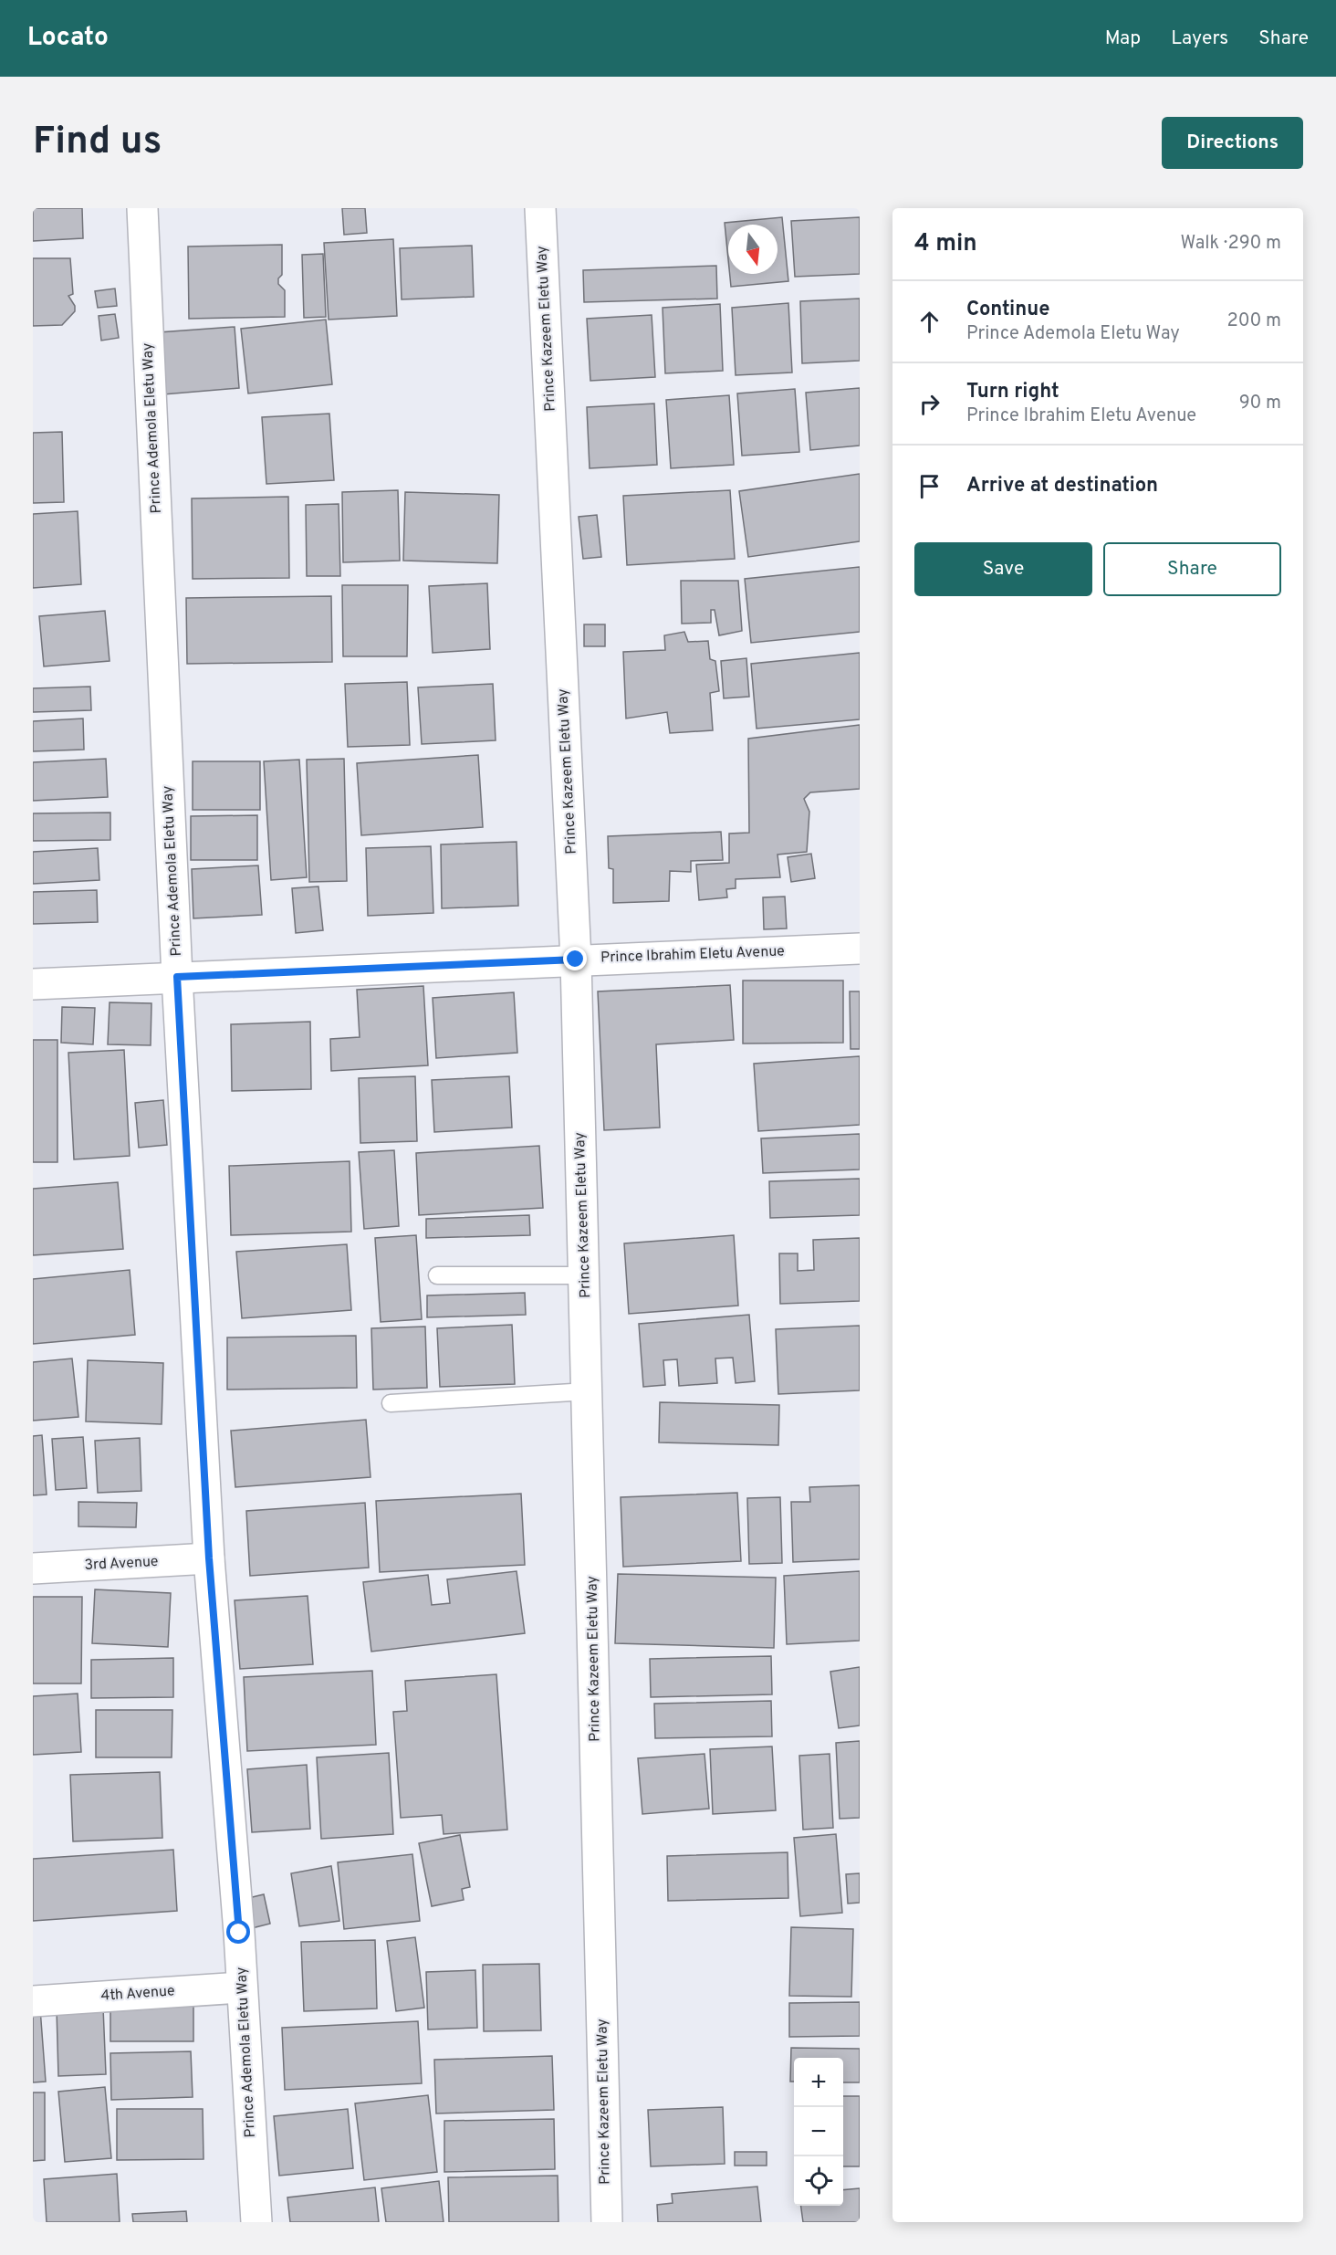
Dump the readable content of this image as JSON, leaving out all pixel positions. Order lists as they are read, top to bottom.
{
  "streets": {
    "street": [
      "Prince Kazeem Eletu Way",
      "Prince Ademola Eletu Way",
      "Prince Ibrahim Eletu Avenue",
      "3rd Avenue",
      "4th Avenue"
    ]
  },
  "crossings": [
    ["Prince Kazeem Eletu Way", "Prince Ibrahim Eletu Avenue"],
    ["Prince Ademola Eletu Way", "Prince Ibrahim Eletu Avenue"],
    ["Prince Ademola Eletu Way", "3rd Avenue"],
    ["Prince Ademola Eletu Way", "4th Avenue"]
  ],
  "north": "bottom",
  "page": {
    "header": "Locato",
    "nav": ["Map", "Layers", "Share"],
    "buttons": [
      "Directions",
      ["Save", "Share"]
    ],
    "title": "Find us",
    "heading": ["4 min", "Walk · 290 m"],
    "list": [
      ["Continue", "Prince Ademola Eletu Way", "200 m"],
      ["Turn right", "Prince Ibrahim Eletu Avenue", "90 m"],
      "Arrive at destination"
    ],
    "map_buttons": ["+", "−"]
  }
}
